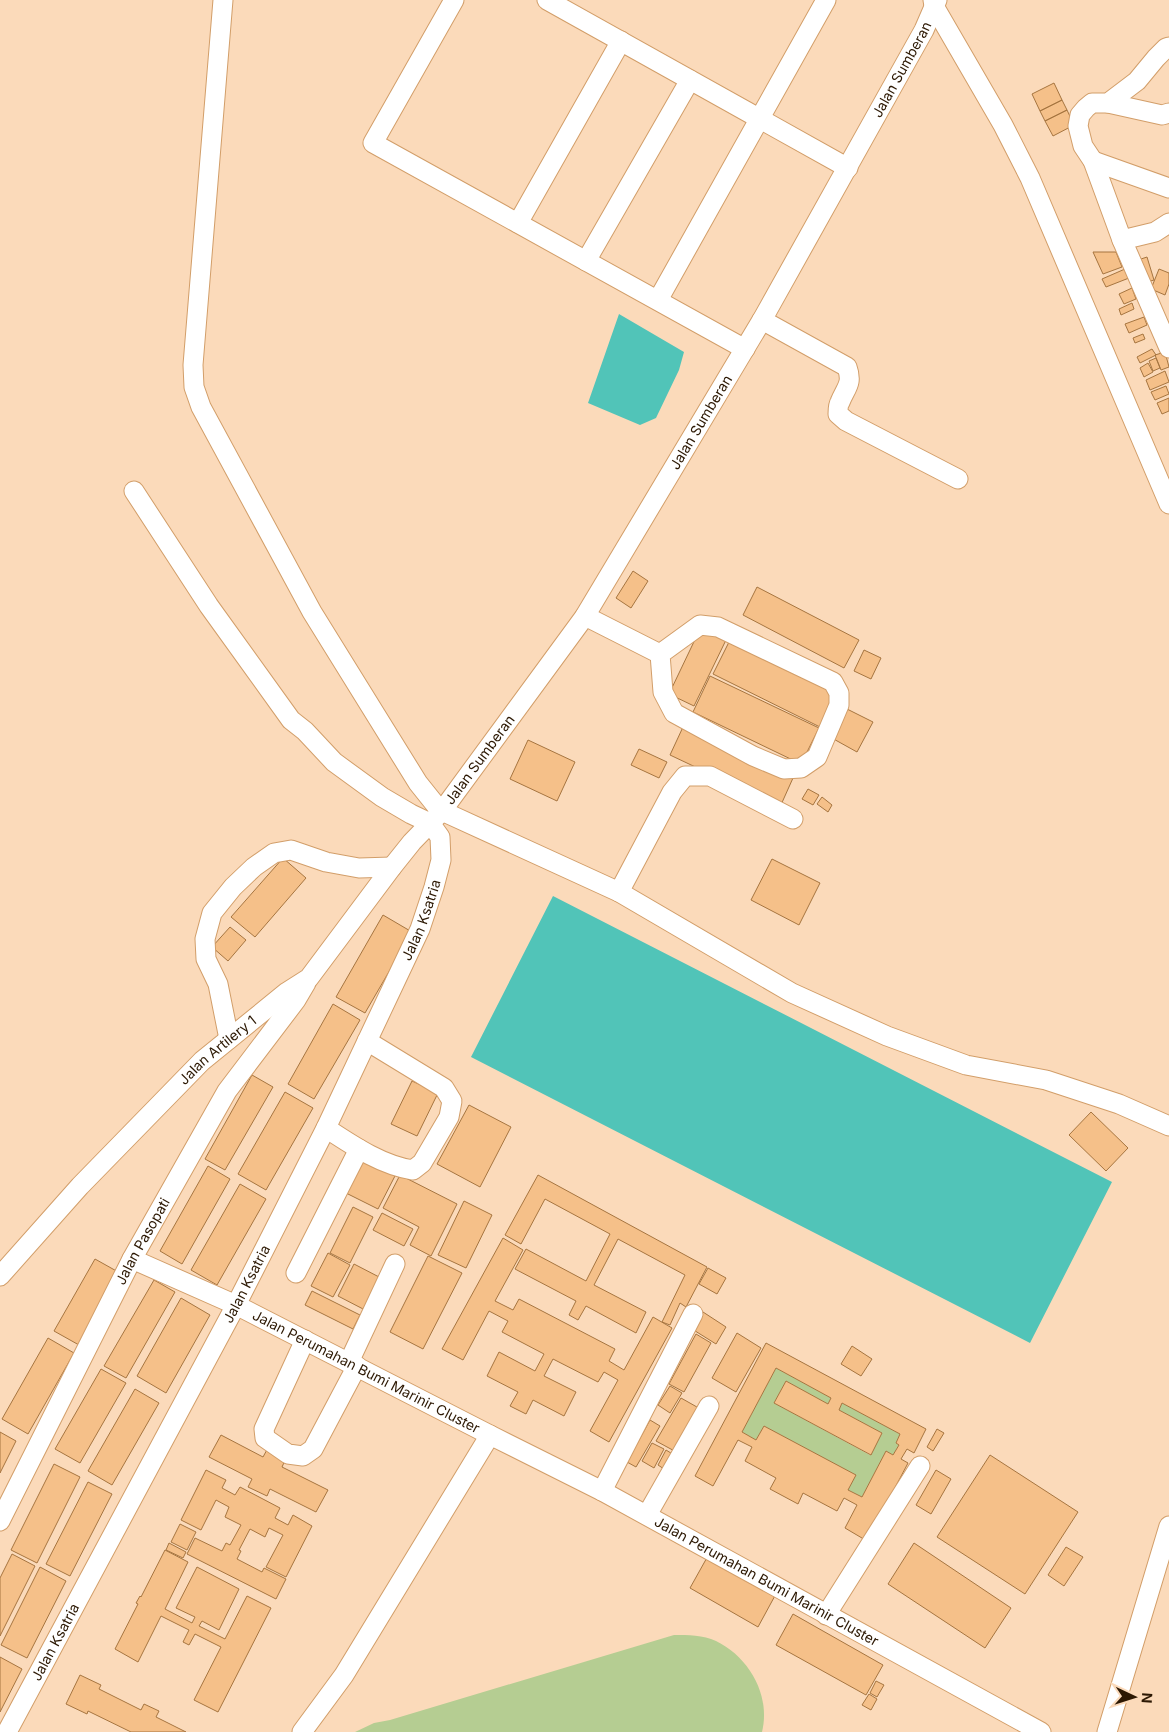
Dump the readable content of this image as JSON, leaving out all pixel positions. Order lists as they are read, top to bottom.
{
  "streets": {
    "street": [
      "Jalan Sumberan",
      "Jalan Ksatria",
      "Jalan Artilery 1",
      "Jalan Pasopati",
      "Jalan Perumahan Bumi Marinir Cluster"
    ]
  },
  "crossings": [
    ["Jalan Sumberan", "Jalan Ksatria"],
    ["Jalan Sumberan", "Jalan Artilery 1"],
    ["Jalan Ksatria", "Jalan Artilery 1"],
    ["Jalan Ksatria", "Jalan Perumahan Bumi Marinir Cluster"],
    ["Jalan Artilery 1", "Jalan Pasopati"],
    ["Jalan Pasopati", "Jalan Perumahan Bumi Marinir Cluster"]
  ],
  "north": "right"
}
